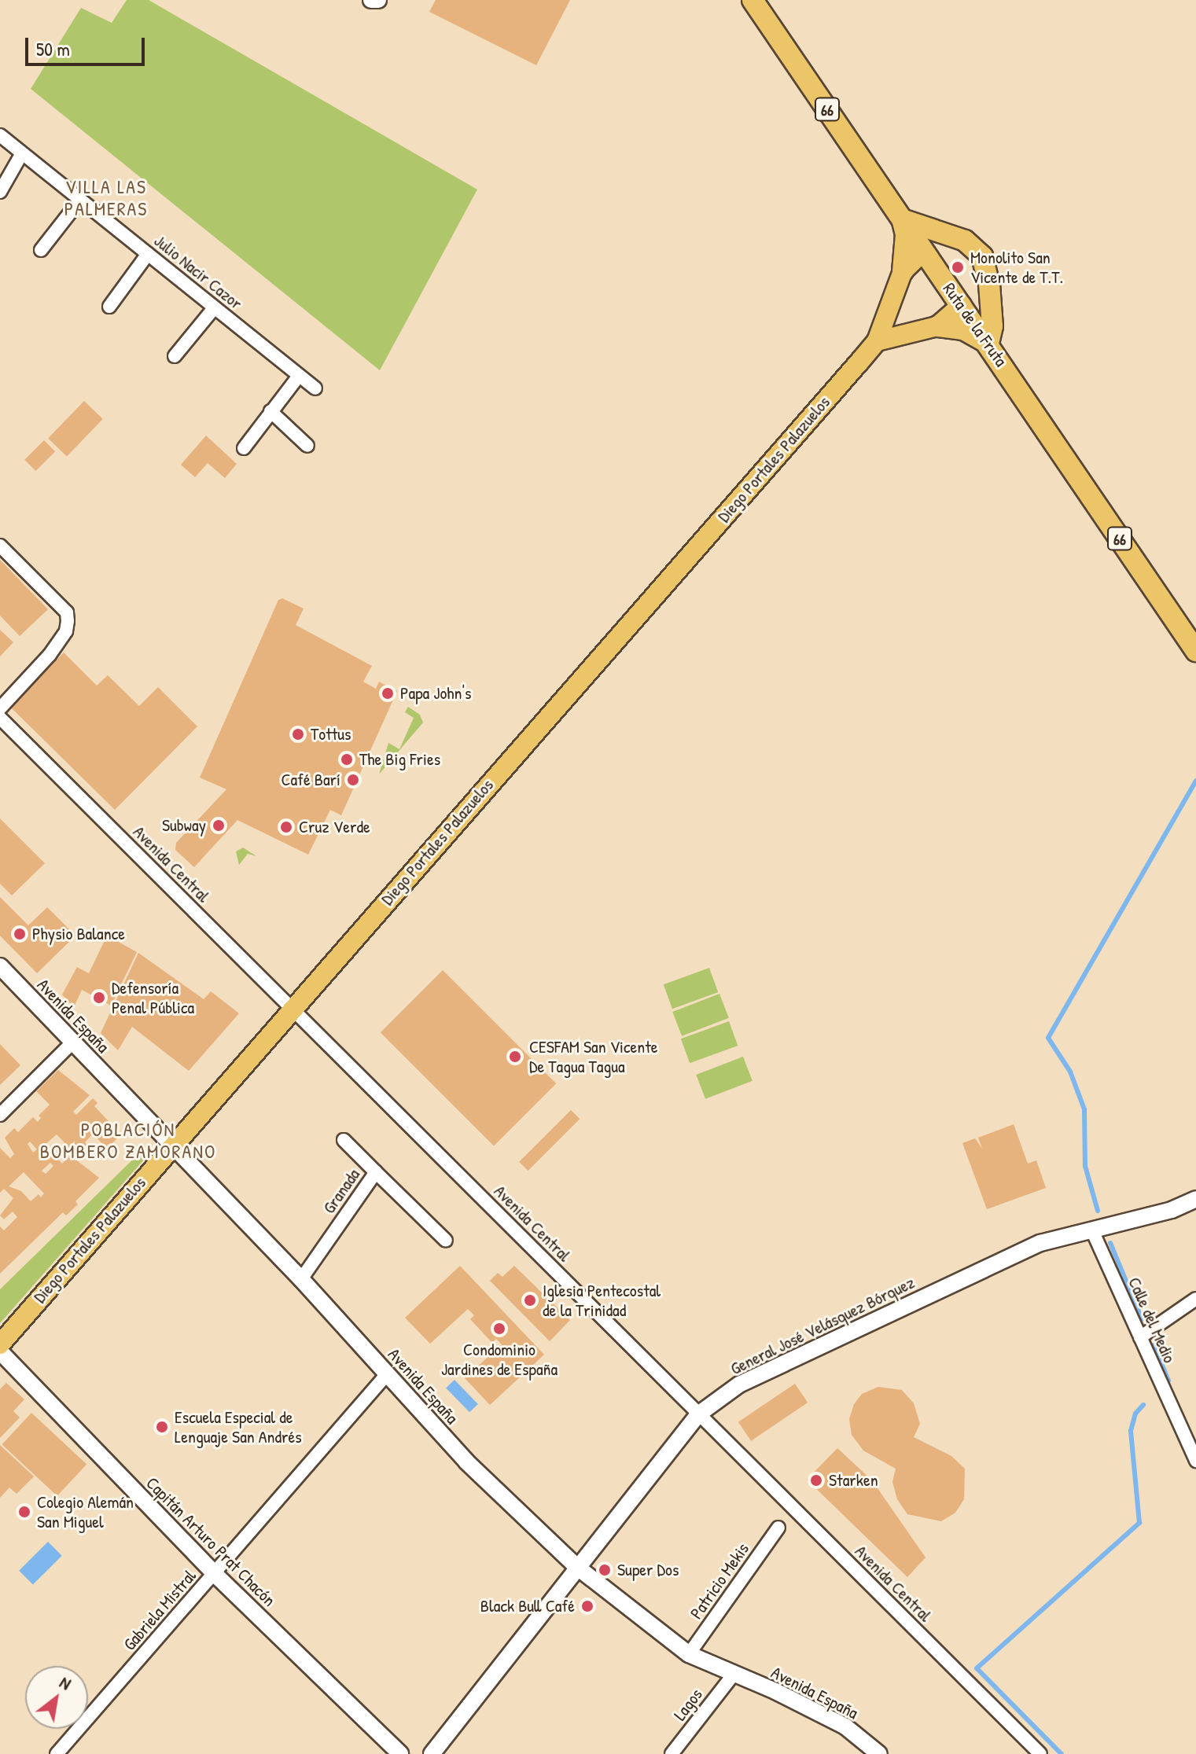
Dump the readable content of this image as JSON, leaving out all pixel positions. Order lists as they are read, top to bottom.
{
  "streets": {
    "highway": ["66", "Ruta de la Fruta"],
    "main road": ["Diego Portales Palazuelos"],
    "street": [
      "Julio Nacir Cazor",
      "Avenida Central",
      "Avenida España",
      "Granada",
      "Calle del Medio",
      "General José Velásquez Bórquez",
      "Capitán Arturo Prat Chacón",
      "Patricio Mekis",
      "Gabriela Mistral",
      "Lagos"
    ]
  },
  "crossings": [
    ["Diego Portales Palazuelos", "Avenida Central"],
    ["Diego Portales Palazuelos", "Avenida España"],
    ["Avenida Central", "General José Velásquez Bórquez"],
    ["Avenida España", "Granada"],
    ["Avenida España", "General José Velásquez Bórquez"],
    ["Avenida España", "Patricio Mekis"],
    ["Avenida España", "Gabriela Mistral"],
    ["Avenida España", "Lagos"],
    ["Calle del Medio", "General José Velásquez Bórquez"],
    ["Capitán Arturo Prat Chacón", "Gabriela Mistral"]
  ],
  "districts": ["VILLA LAS PALMERAS", "POBLACIÓN BOMBERO ZAMORANO"],
  "places": [
    "Monolito San Vicente de T.T.",
    "Papa John's",
    "Tottus",
    "The Big Fries",
    "Café Barí",
    "Subway",
    "Cruz Verde",
    "Physio Balance",
    "Defensoría Penal Pública",
    "CESFAM San Vicente De Tagua Tagua",
    "Iglesia Pentecostal de la Trinidad",
    "Condominio Jardines de España",
    "Escuela Especial de Lenguaje San Andrés",
    "Starken",
    "Colegio Alemán San Miguel",
    "Super Dos",
    "Black Bull Café"
  ],
  "scale_bar": "50 m",
  "north": "top right"
}
